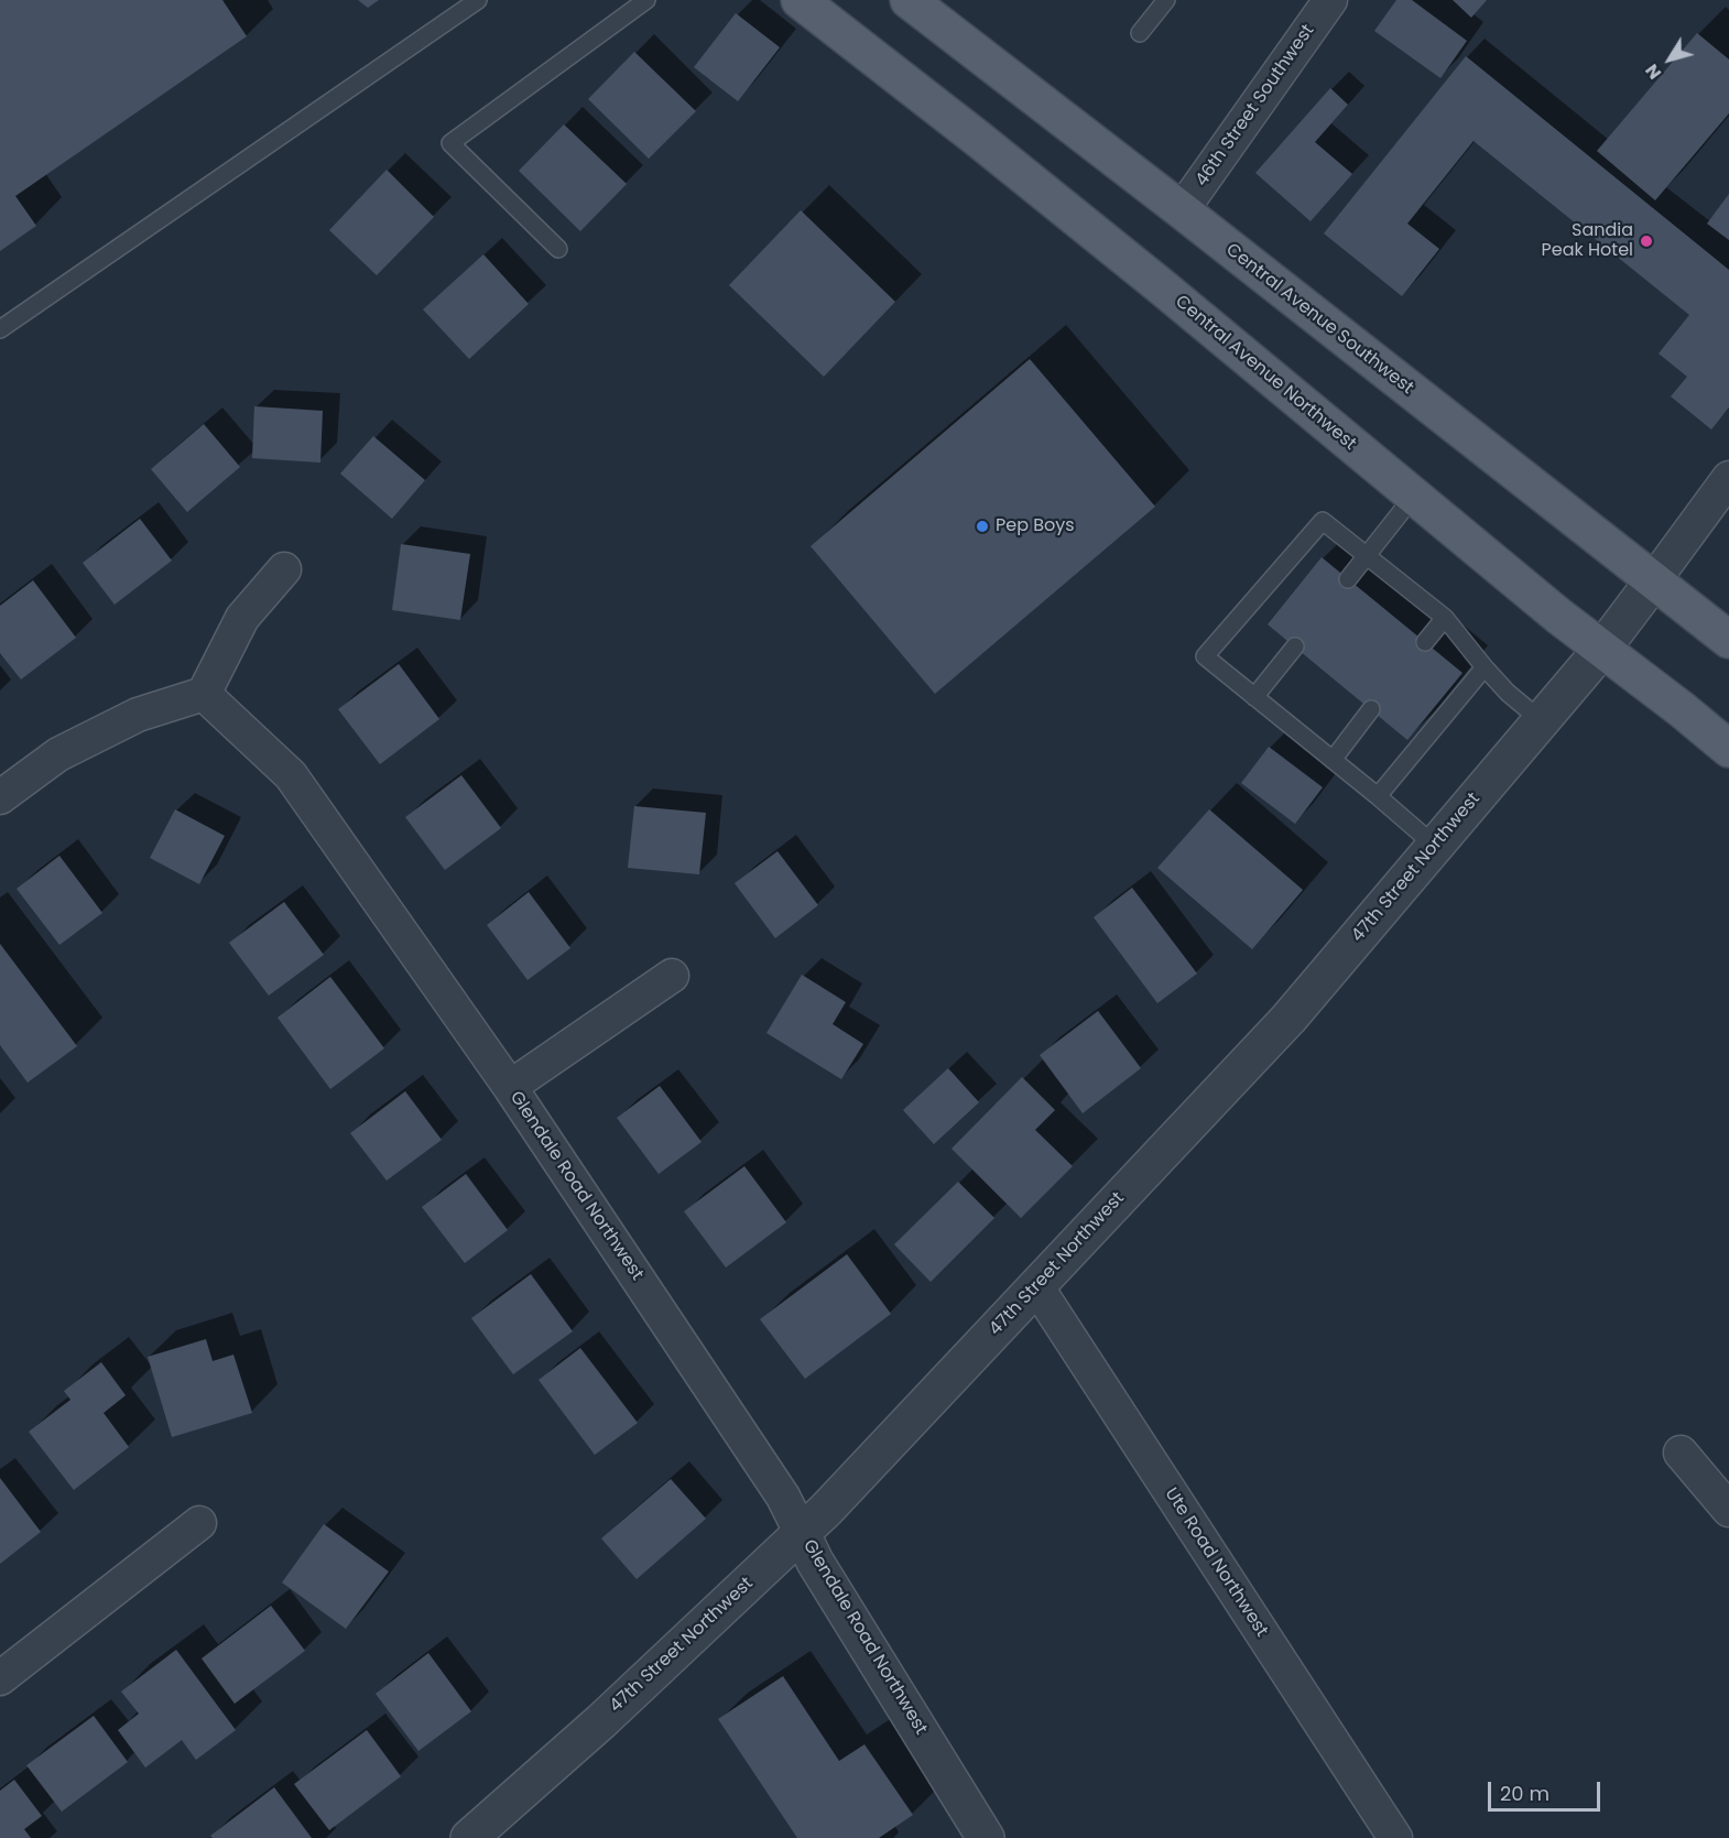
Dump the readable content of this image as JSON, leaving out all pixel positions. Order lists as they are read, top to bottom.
{
  "streets": {
    "main road": ["Central Avenue Southwest", "Central Avenue Northwest"],
    "street": [
      "46th Street Southwest",
      "47th Street Northwest",
      "Glendale Road Northwest",
      "Ute Road Northwest"
    ]
  },
  "crossings": [
    ["46th Street Southwest", "Central Avenue Southwest"],
    ["Central Avenue Southwest", "47th Street Northwest"],
    ["Central Avenue Northwest", "47th Street Northwest"],
    ["47th Street Northwest", "Glendale Road Northwest"],
    ["47th Street Northwest", "Ute Road Northwest"]
  ],
  "places": ["Sandia Peak Hotel", "Pep Boys"],
  "scale_bar": "20 m",
  "north": "bottom left"
}
